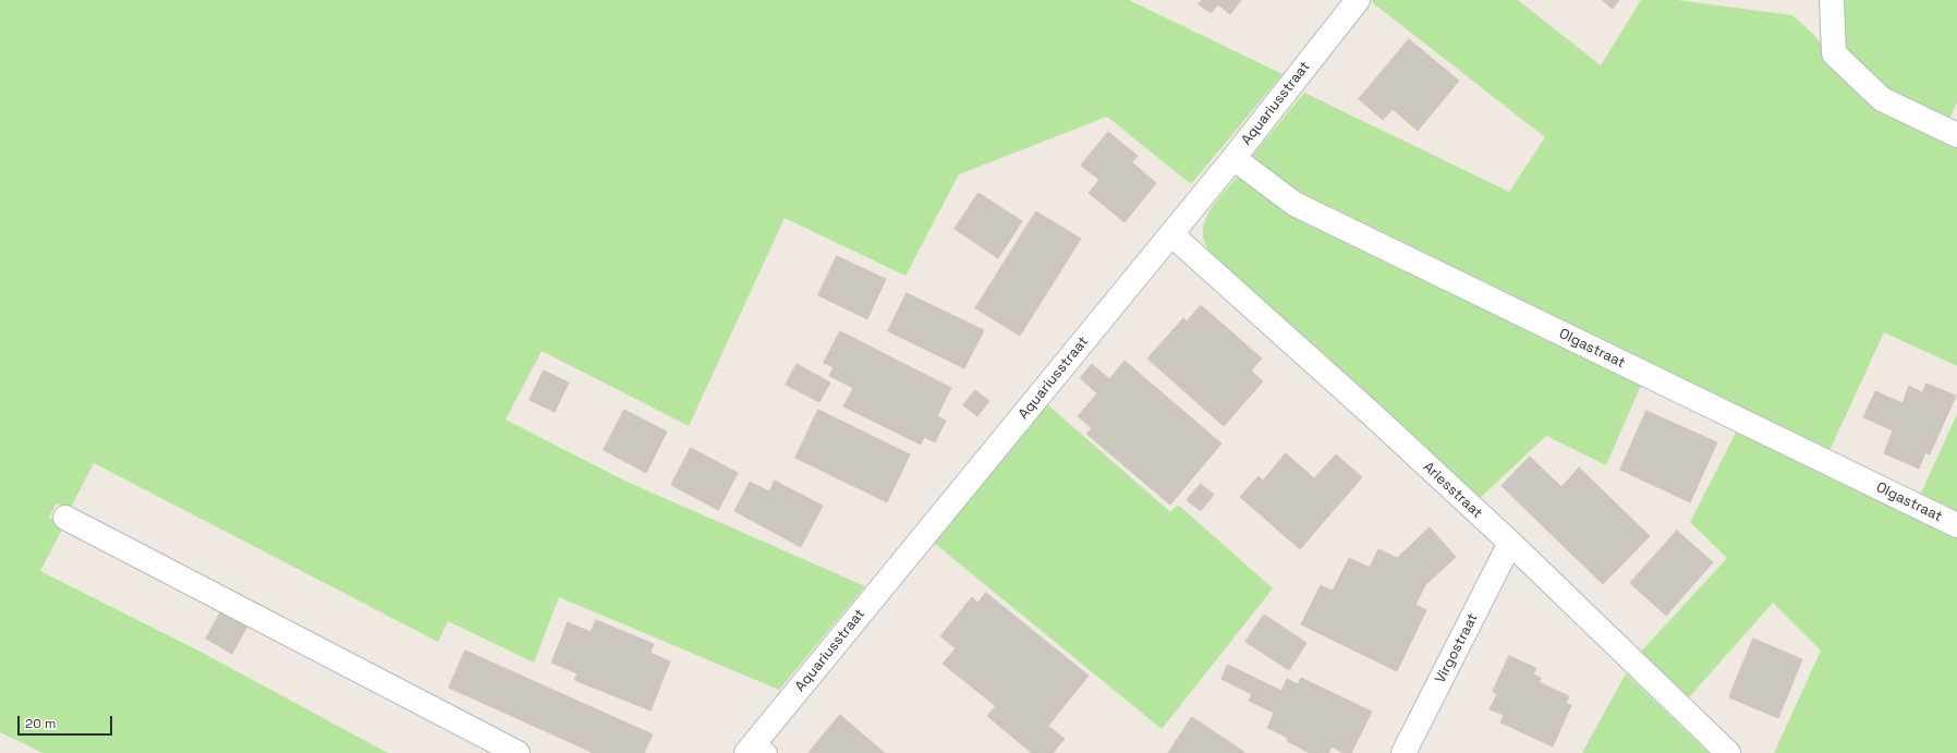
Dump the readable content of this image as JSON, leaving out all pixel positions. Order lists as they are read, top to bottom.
{
  "streets": {
    "street": [
      "Aquariusstraat",
      "Olgastraat",
      "Ariesstraat",
      "Virgostraat"
    ]
  },
  "crossings": [
    ["Aquariusstraat", "Olgastraat"],
    ["Aquariusstraat", "Ariesstraat"],
    ["Ariesstraat", "Virgostraat"]
  ],
  "scale_bar": "20 m"
}
